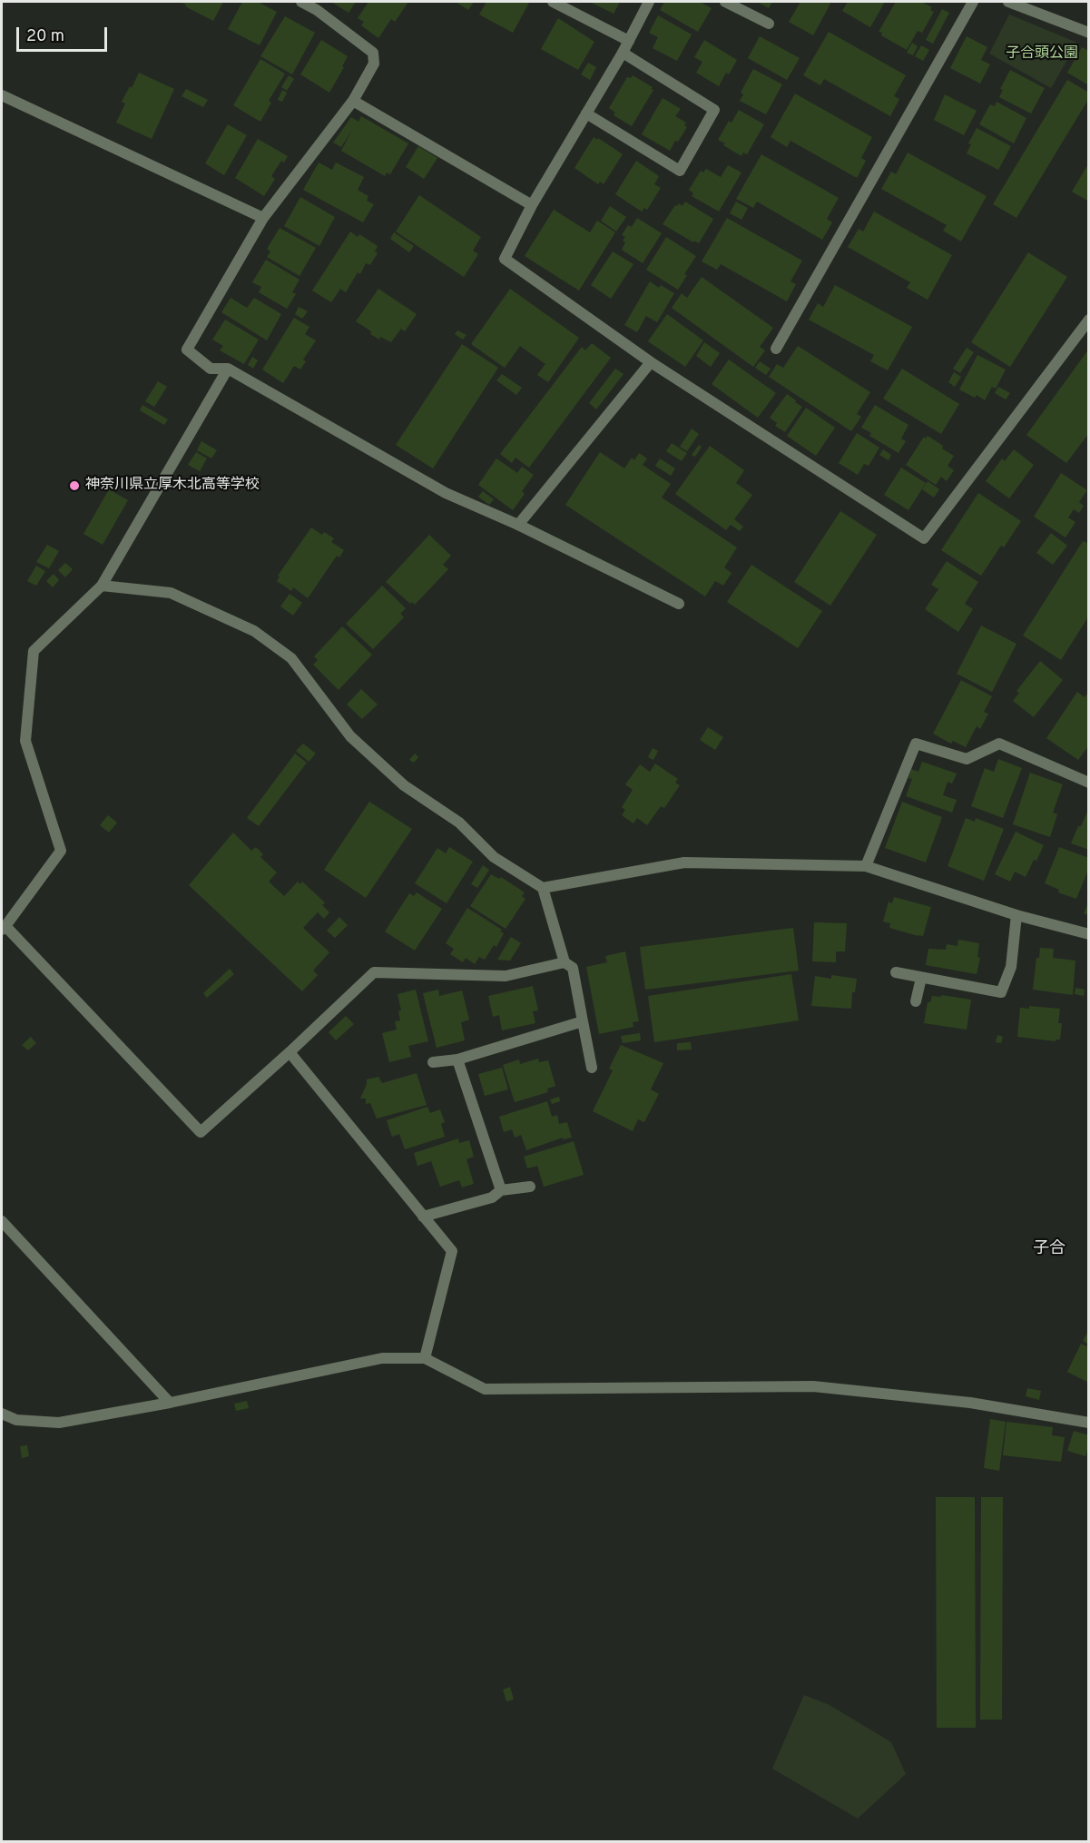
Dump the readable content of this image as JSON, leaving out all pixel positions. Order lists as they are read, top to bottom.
{
  "districts": ["子合"],
  "parks": ["子合頭公園"],
  "places": ["神奈川県立厚木北高等学校"],
  "scale_bar": "20 m"
}
